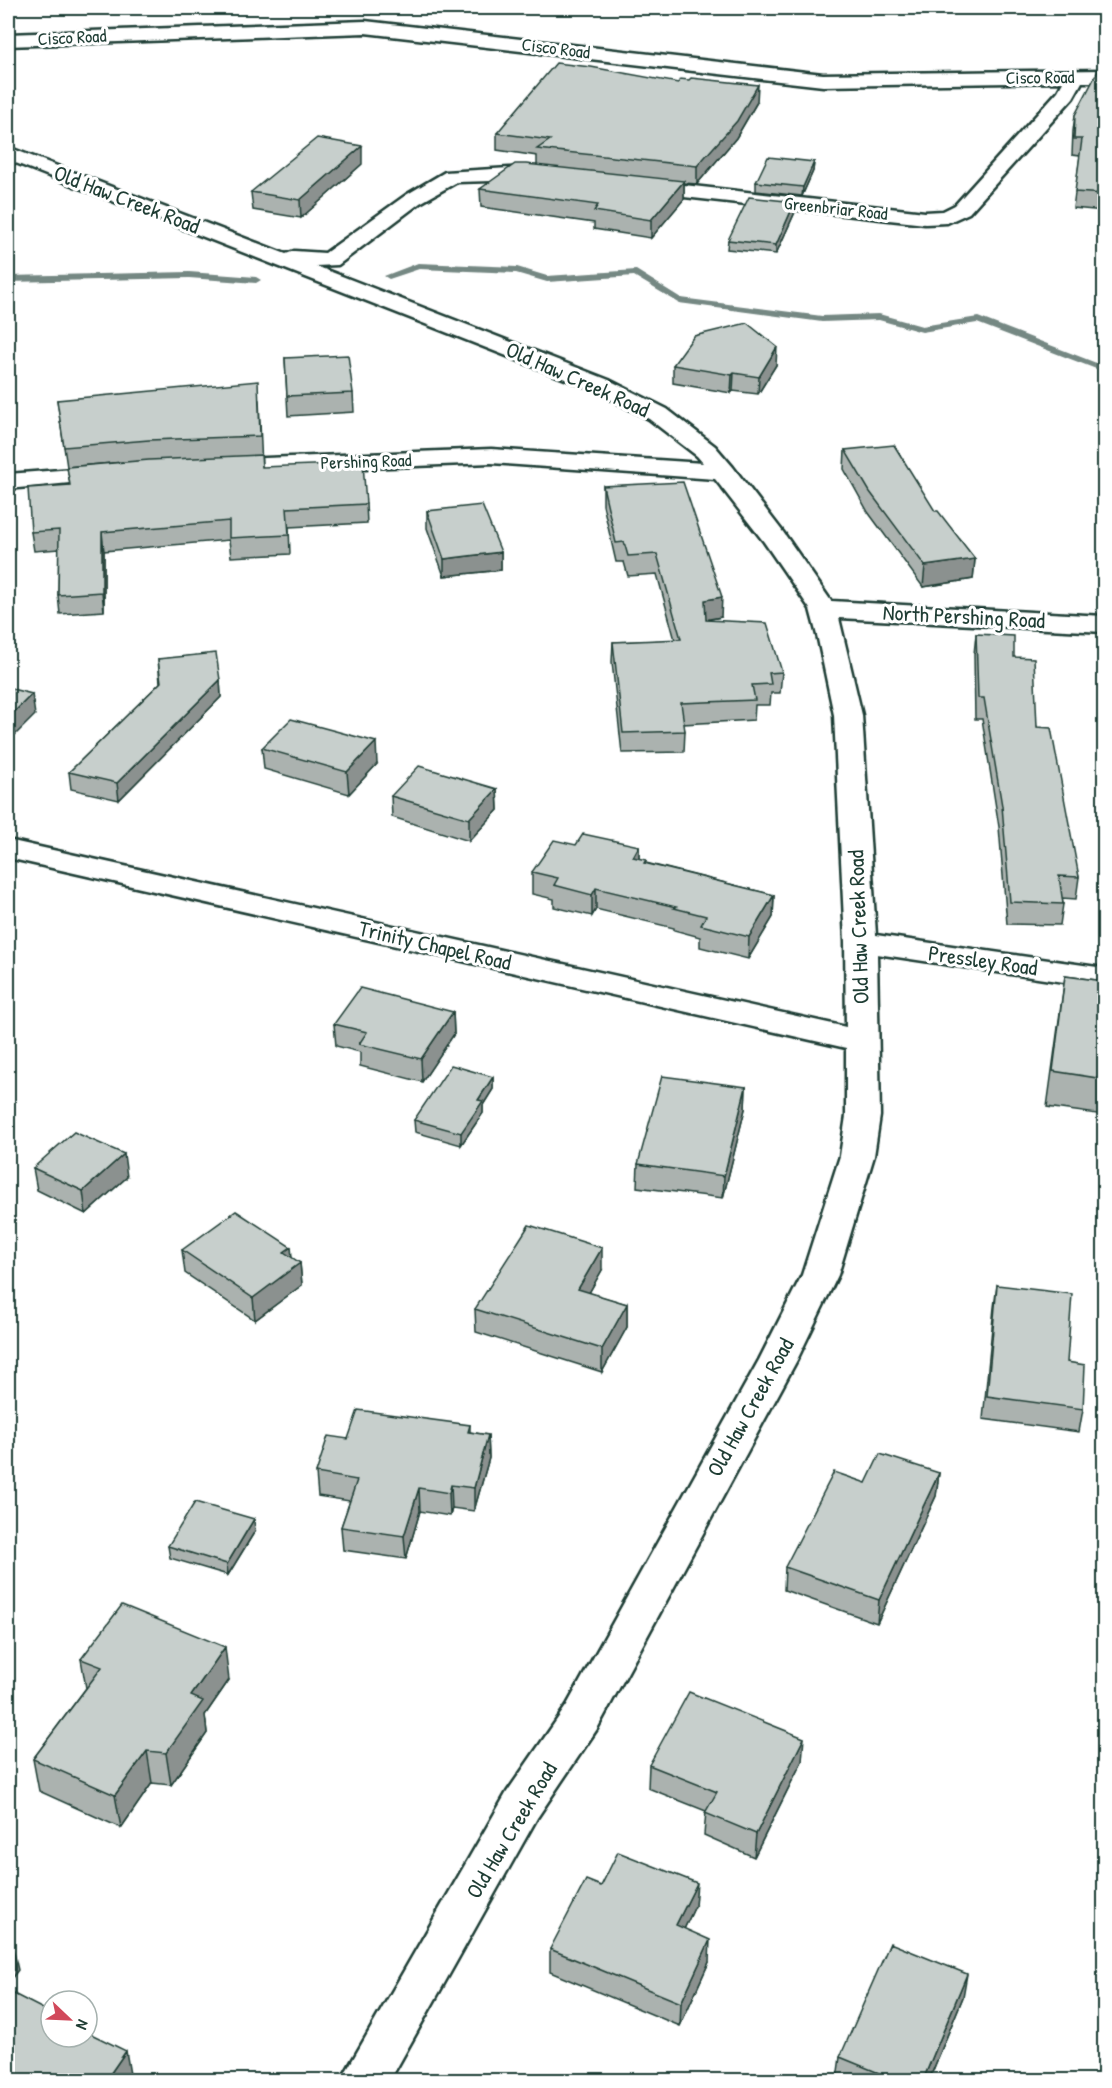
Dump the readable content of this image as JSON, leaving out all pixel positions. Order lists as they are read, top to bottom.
{
  "streets": {
    "street": [
      "Cisco Road",
      "Old Haw Creek Road",
      "Greenbriar Road",
      "Pershing Road",
      "North Pershing Road",
      "Trinity Chapel Road",
      "Pressley Road"
    ]
  },
  "crossings": [
    ["Cisco Road", "Greenbriar Road"],
    ["Old Haw Creek Road", "Pershing Road"],
    ["Old Haw Creek Road", "North Pershing Road"],
    ["Old Haw Creek Road", "Trinity Chapel Road"],
    ["Old Haw Creek Road", "Pressley Road"]
  ],
  "north": "bottom right"
}
